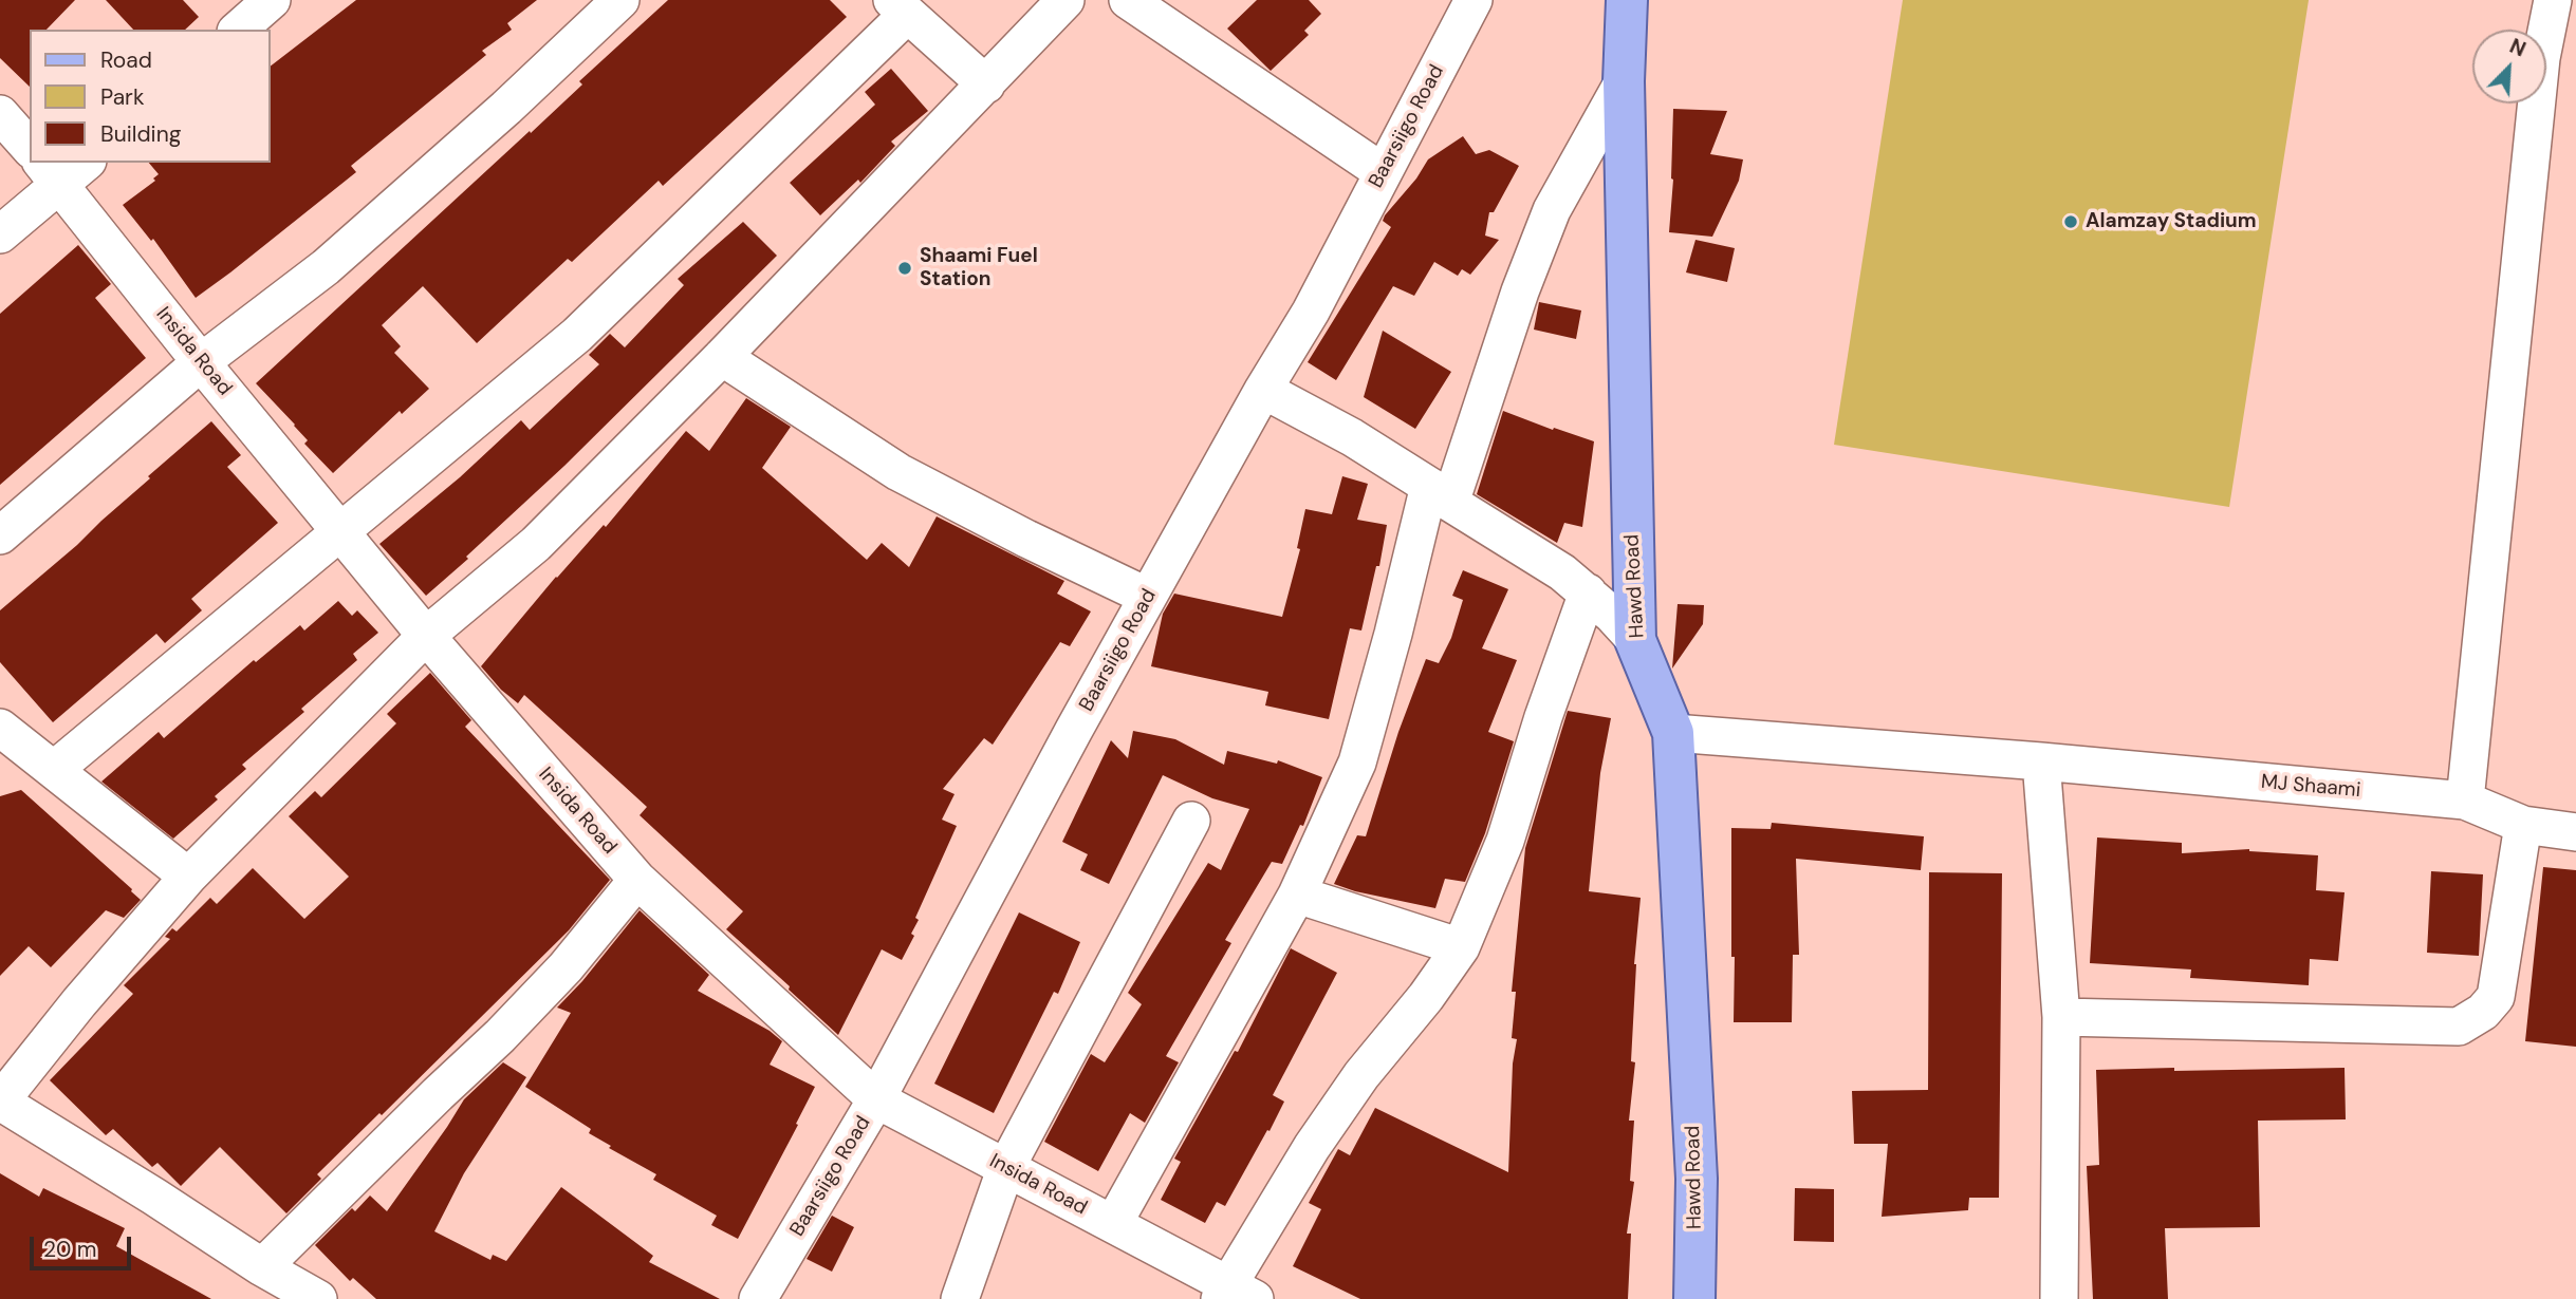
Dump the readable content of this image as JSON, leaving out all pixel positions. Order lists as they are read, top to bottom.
{
  "streets": {
    "main road": ["Hawd Road"],
    "street": ["Baarsiigo Road", "Insida Road", "MJ Shaami"]
  },
  "crossings": [
    ["Baarsiigo Road", "Insida Road"],
    ["Hawd Road", "MJ Shaami"]
  ],
  "places": ["Alamzay Stadium", "Shaami Fuel Station"],
  "legend": ["Road", "Park", "Building"],
  "scale_bar": "20 m",
  "north": "top right"
}
